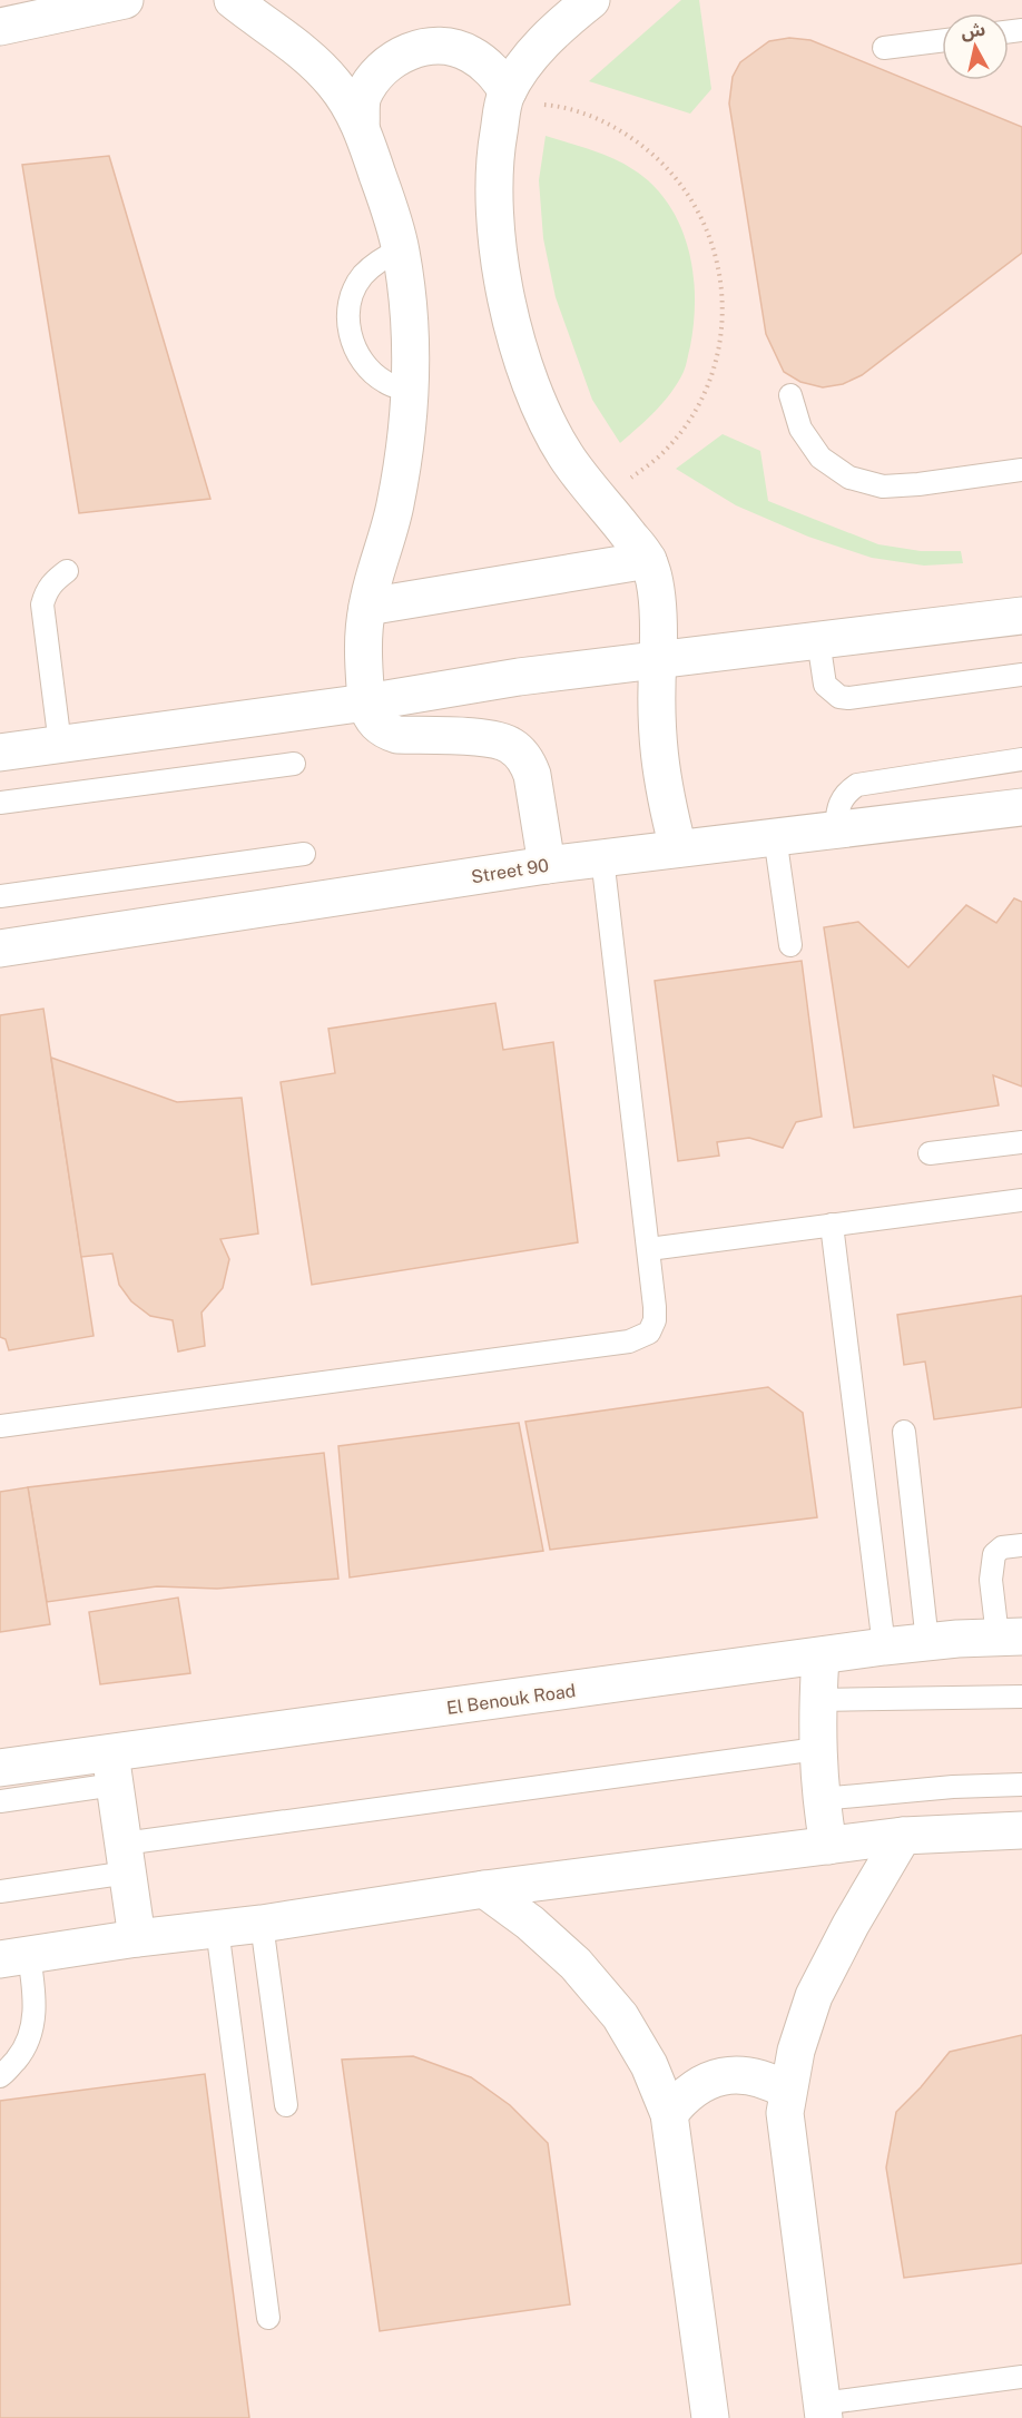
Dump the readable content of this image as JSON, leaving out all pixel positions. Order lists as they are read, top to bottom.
{
  "streets": {
    "street": ["Street 90", "El Benouk Road"]
  },
  "north": "top"
}
